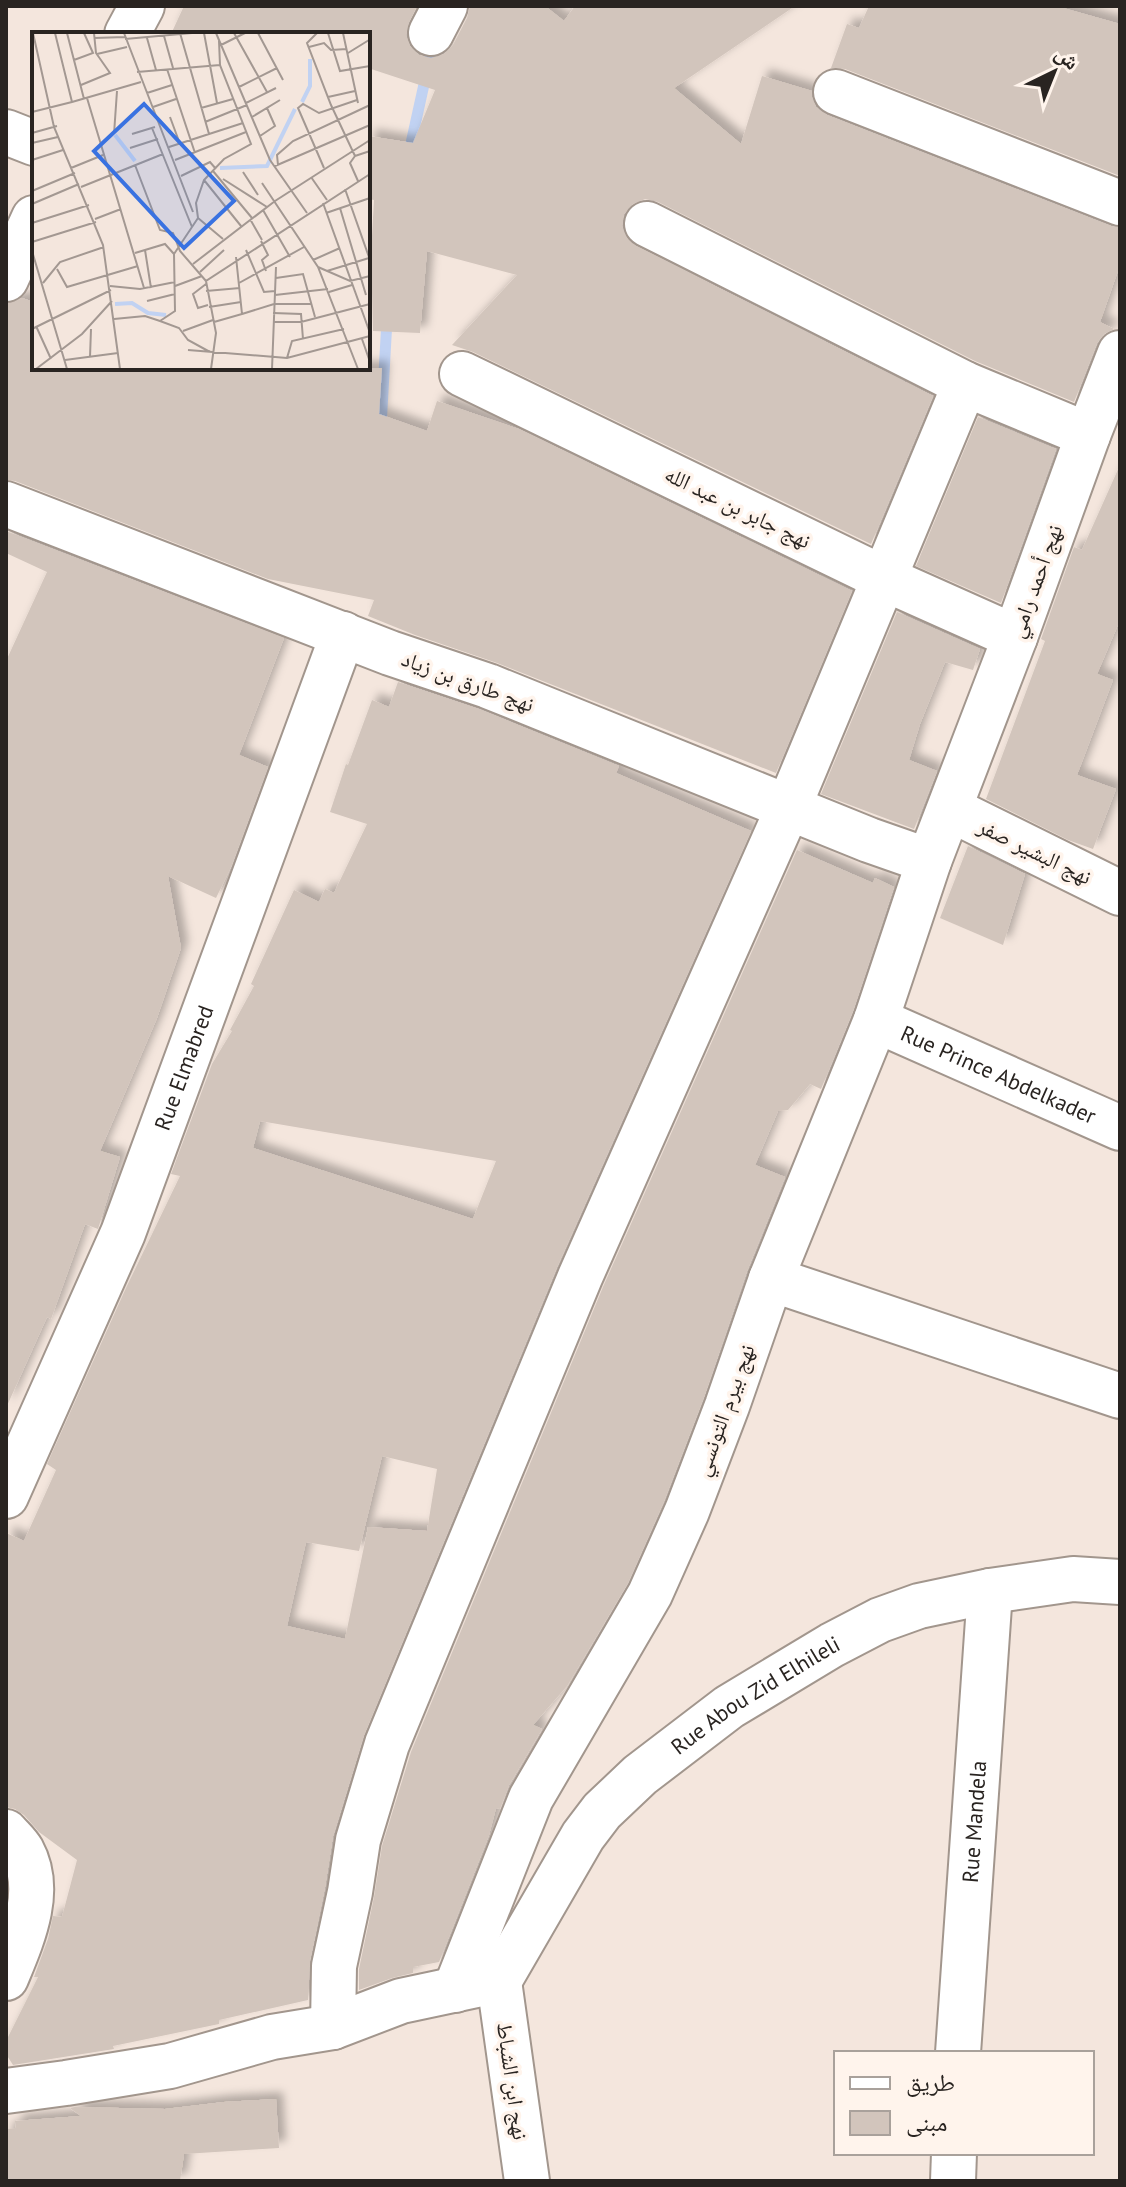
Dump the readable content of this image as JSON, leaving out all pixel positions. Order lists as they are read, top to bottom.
{
  "streets": {
    "street": [
      "نهج جابر بن عبد الله",
      "نهج أحمد رامي",
      "نهج طارق بن زياد",
      "نهج البشير صفر",
      "Rue Elmabred",
      "Rue Prince Abdelkader",
      "نهج بيرم التونسي",
      "Rue Abou Zid Elhileli",
      "Rue Mandela",
      "نهج ابن الشباط"
    ]
  },
  "crossings": [
    ["نهج جابر بن عبد الله", "نهج أحمد رامي"],
    ["نهج أحمد رامي", "نهج البشير صفر"],
    ["نهج أحمد رامي", "نهج بيرم التونسي"],
    ["نهج طارق بن زياد", "Rue Elmabred"],
    ["نهج طارق بن زياد", "نهج بيرم التونسي"],
    ["نهج البشير صفر", "نهج بيرم التونسي"],
    ["Rue Prince Abdelkader", "نهج بيرم التونسي"],
    ["Rue Abou Zid Elhileli", "Rue Mandela"],
    ["Rue Abou Zid Elhileli", "نهج ابن الشباط"]
  ],
  "legend": ["طريق", "مبنى"],
  "north": "top right"
}
